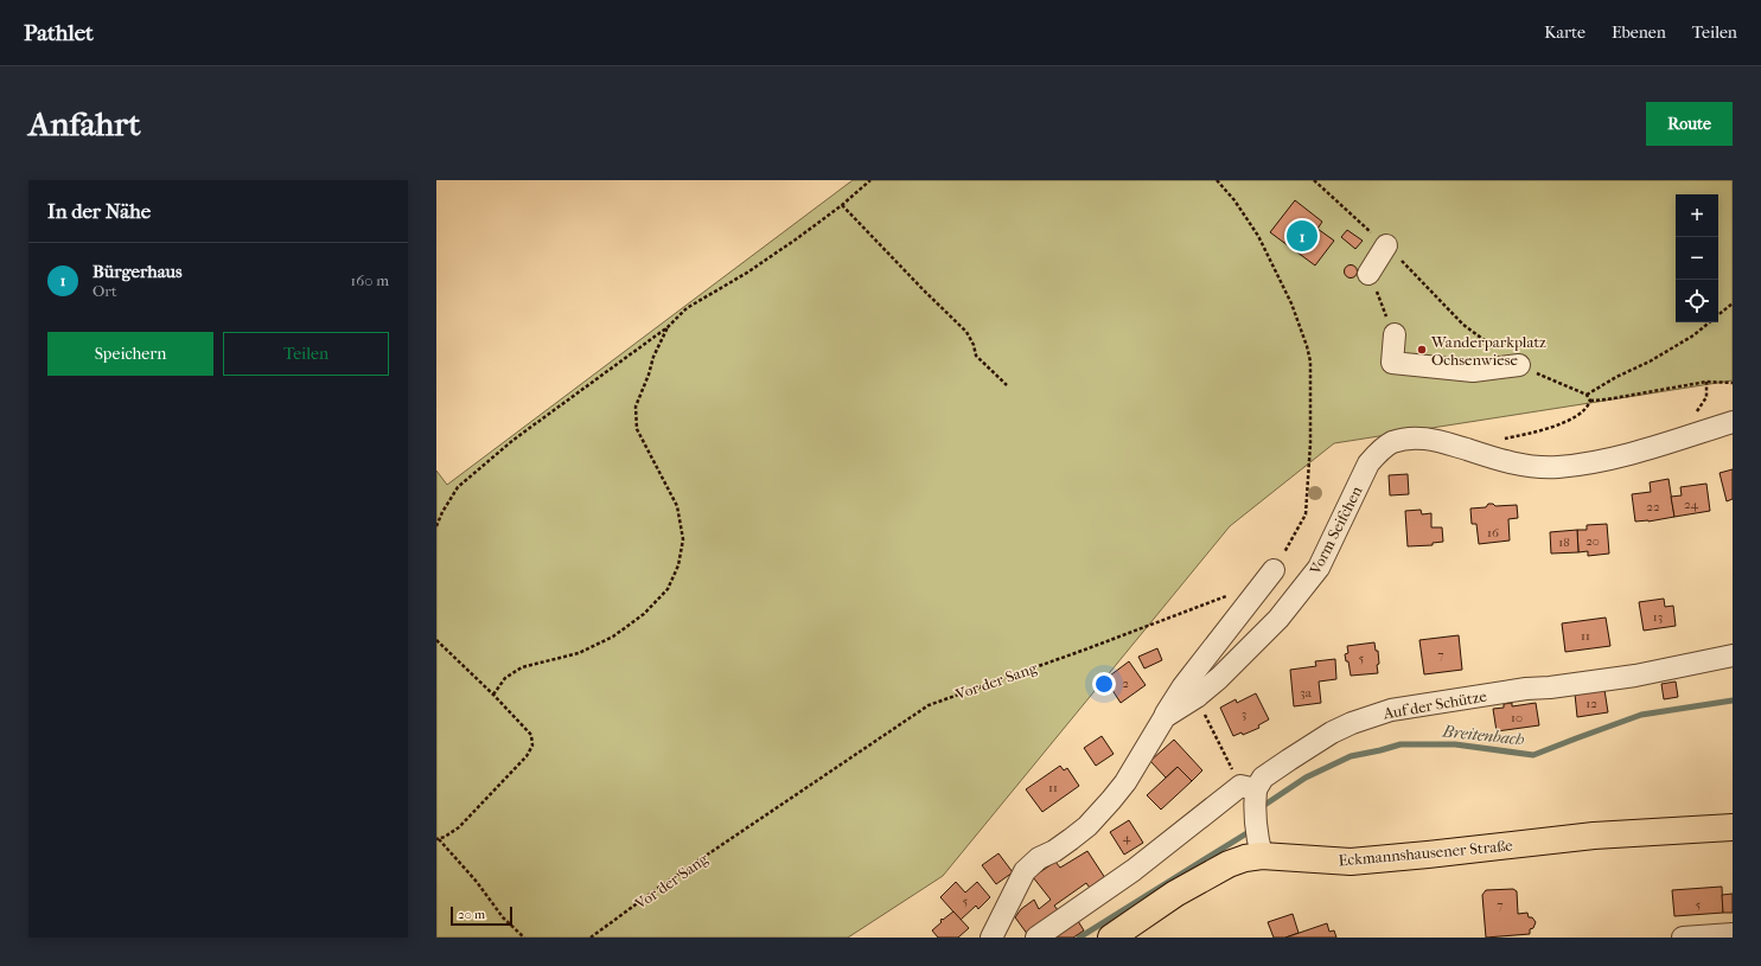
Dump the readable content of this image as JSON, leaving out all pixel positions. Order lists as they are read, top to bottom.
{
  "streets": {
    "main road": ["Eckmannshausener Straße"],
    "street": ["Vorm Seifchen", "Auf der Schütze"],
    "path": ["Vor der Sang"]
  },
  "water": ["Breitenbach"],
  "places": ["Wanderparkplatz Ochsenwiese"],
  "house_numbers": [
    "24",
    "22",
    "16",
    "20",
    "18",
    "13",
    "11",
    "7",
    "5",
    "2",
    "3a",
    "12",
    "3",
    "10",
    "11",
    "4",
    "5",
    "7",
    "5"
  ],
  "scale_bar": "20 m",
  "page": {
    "header": "Pathlet",
    "nav": ["Karte", "Ebenen", "Teilen"],
    "buttons": [
      "Route",
      ["Speichern", "Teilen"]
    ],
    "title": "Anfahrt",
    "heading": "In der Nähe",
    "map_buttons": ["+", "−"],
    "pins": "1",
    "list": [
      {
        "mark": "1",
        "name": "Bürgerhaus",
        "note": "Ort",
        "value": "160 m"
      }
    ],
    "scale": "20 m"
  }
}
